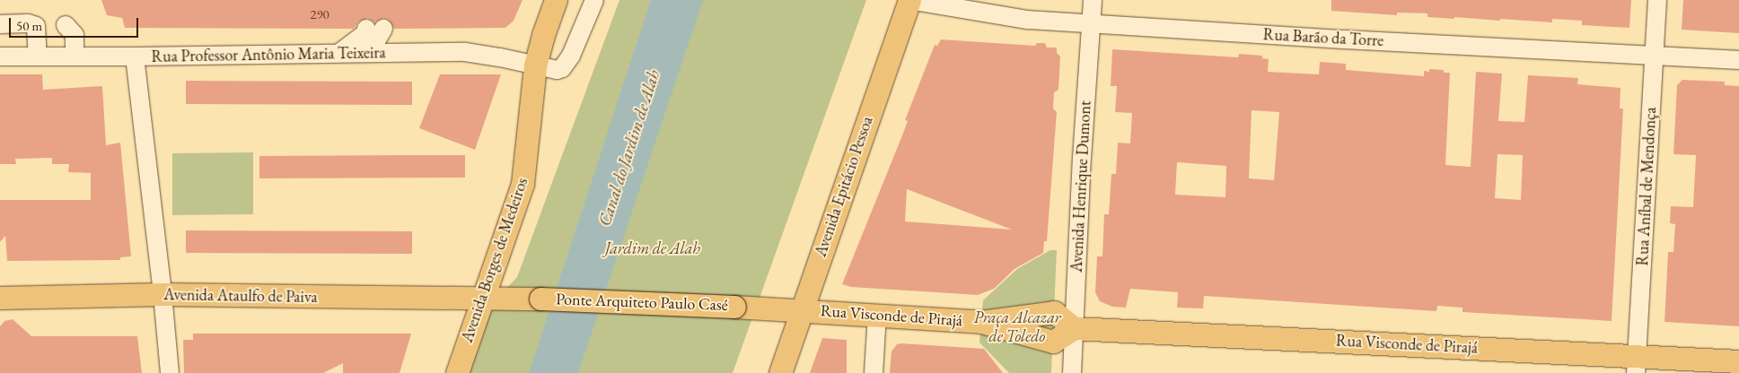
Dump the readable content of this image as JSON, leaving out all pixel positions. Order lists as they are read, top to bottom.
{
  "streets": {
    "main road": [
      "Avenida Epitácio Pessoa",
      "Avenida Borges de Medeiros",
      "Avenida Ataulfo de Paiva",
      "Ponte Arquiteto Paulo Casé",
      "Rua Visconde de Pirajá"
    ],
    "street": [
      "Rua Barão da Torre",
      "Rua Professor Antônio Maria Teixeira",
      "Avenida Henrique Dumont",
      "Rua Aníbal de Mendonça"
    ]
  },
  "crossings": [
    ["Rua Barão da Torre", "Avenida Epitácio Pessoa"],
    ["Rua Barão da Torre", "Avenida Henrique Dumont"],
    ["Rua Barão da Torre", "Rua Aníbal de Mendonça"],
    ["Rua Professor Antônio Maria Teixeira", "Avenida Borges de Medeiros"],
    ["Avenida Epitácio Pessoa", "Ponte Arquiteto Paulo Casé"],
    ["Avenida Epitácio Pessoa", "Rua Visconde de Pirajá"],
    ["Avenida Henrique Dumont", "Rua Visconde de Pirajá"],
    ["Rua Aníbal de Mendonça", "Rua Visconde de Pirajá"],
    ["Avenida Borges de Medeiros", "Avenida Ataulfo de Paiva"],
    ["Avenida Borges de Medeiros", "Ponte Arquiteto Paulo Casé"],
    ["Avenida Ataulfo de Paiva", "Ponte Arquiteto Paulo Casé"],
    ["Ponte Arquiteto Paulo Casé", "Rua Visconde de Pirajá"]
  ],
  "water": ["Canal do Jardim de Alah"],
  "parks": ["Jardim de Alah", "Praça Alcazar de Toledo"],
  "house_numbers": ["290"],
  "scale_bar": "50 m"
}
